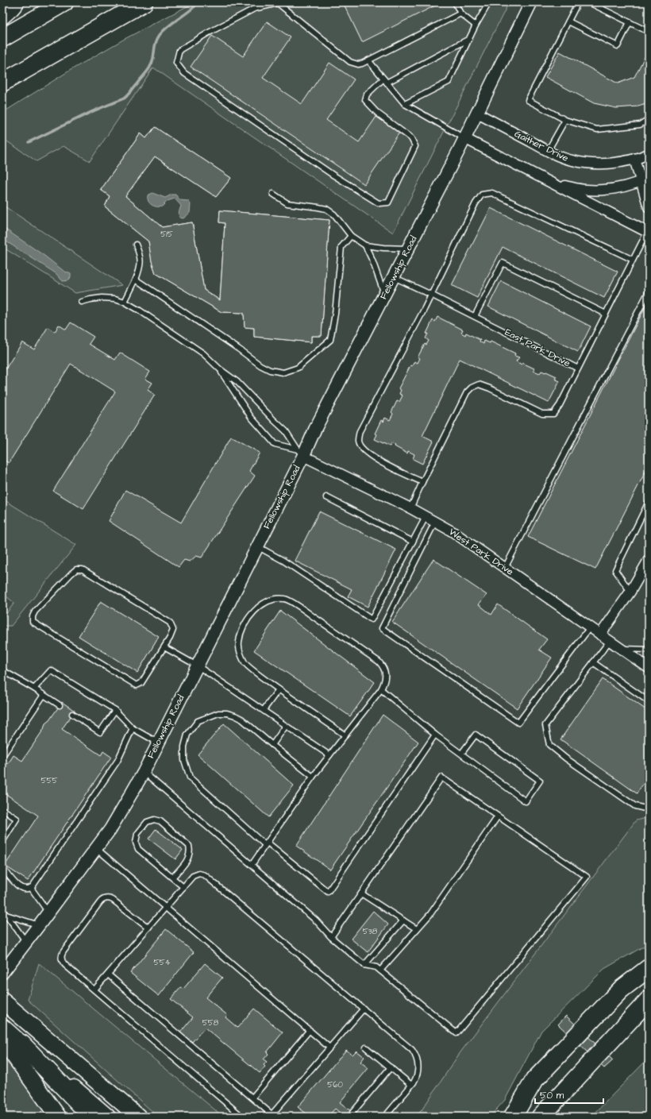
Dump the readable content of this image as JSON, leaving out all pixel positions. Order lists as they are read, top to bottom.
{
  "streets": {
    "street": [
      "Gaither Drive",
      "Fellowship Road",
      "East Park Drive",
      "West Park Drive"
    ]
  },
  "crossings": [
    ["Gaither Drive", "Fellowship Road"],
    ["Fellowship Road", "East Park Drive"],
    ["Fellowship Road", "West Park Drive"]
  ],
  "house_numbers": [
    "515",
    "555",
    "538",
    "554",
    "558",
    "560"
  ],
  "scale_bar": "50 m"
}
